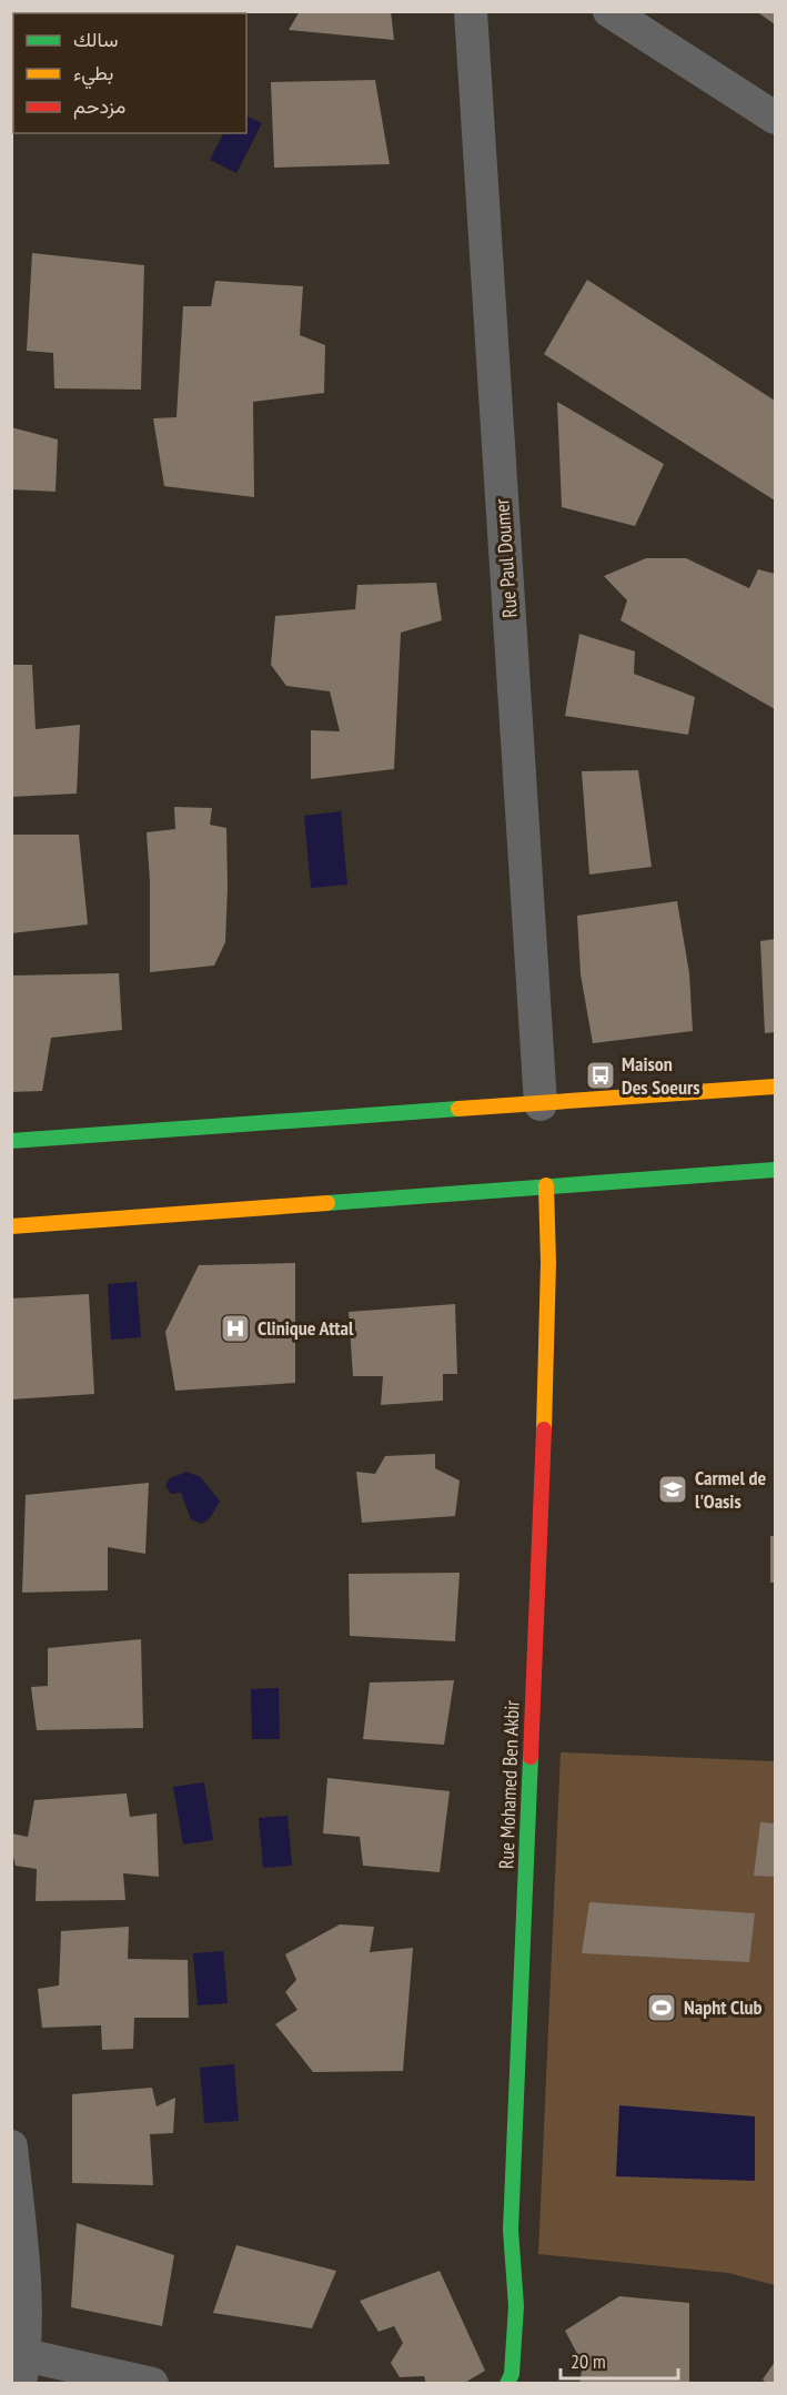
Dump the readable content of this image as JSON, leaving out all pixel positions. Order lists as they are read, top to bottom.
{
  "streets": {
    "street": ["Rue Paul Doumer", "Rue Mohamed Ben Akbir"]
  },
  "places": {
    "bus stop": ["Maison Des Soeurs"],
    "hospital": ["Clinique Attal"],
    "school or university": ["Carmel de l'Oasis"],
    "sports": ["Napht Club"]
  },
  "legend": ["سالك", "بطيء", "مزدحم"],
  "scale_bar": "20 m"
}
